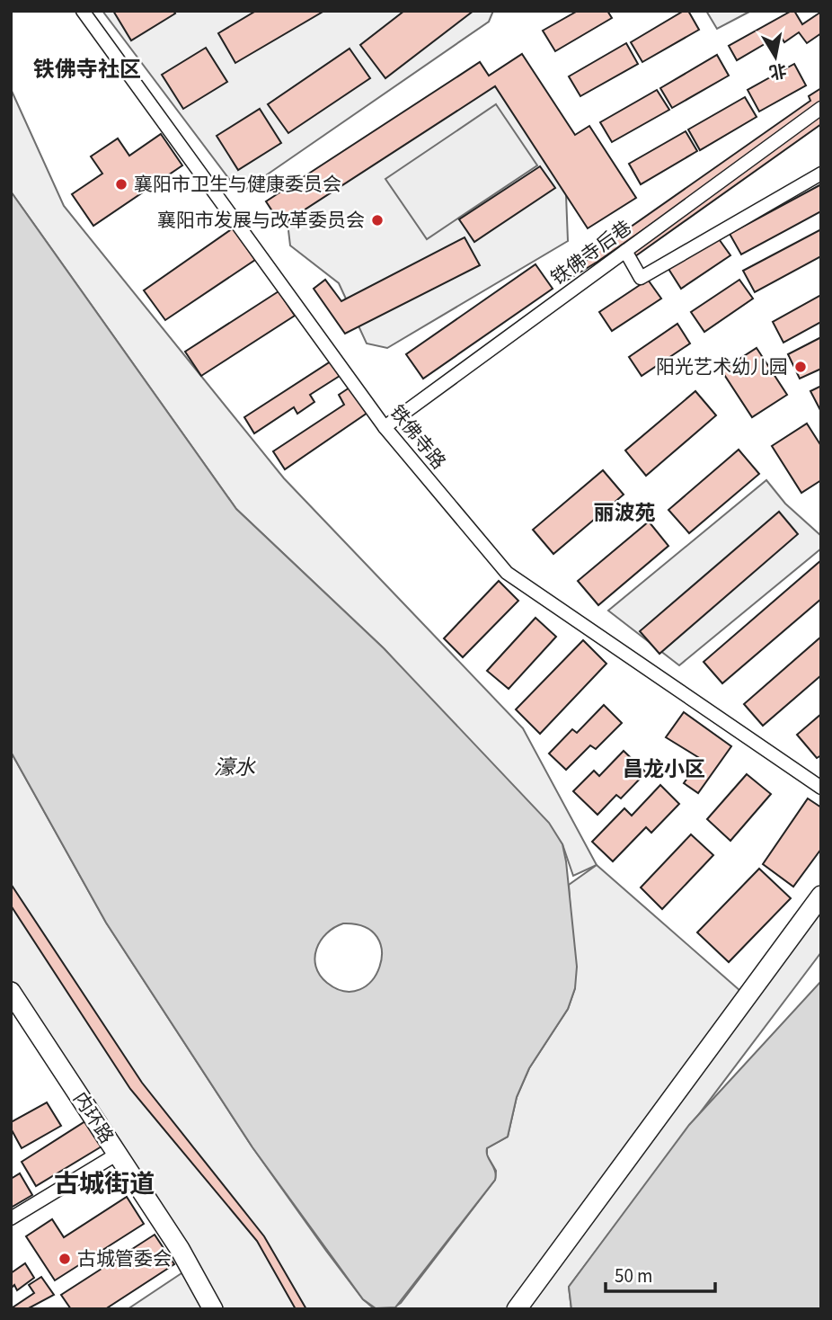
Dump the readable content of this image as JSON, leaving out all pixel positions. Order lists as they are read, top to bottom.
{
  "streets": {
    "street": ["铁佛寺后巷", "铁佛寺路", "内环路"]
  },
  "crossings": [
    ["铁佛寺后巷", "铁佛寺路"]
  ],
  "districts": [
    "铁佛寺社区",
    "丽波苑",
    "昌龙小区",
    "古城街道"
  ],
  "water": ["濠水"],
  "places": [
    "襄阳市卫生与健康委员会",
    "襄阳市发展与改革委员会",
    "阳光艺术幼儿园",
    "古城管委会"
  ],
  "scale_bar": "50 m",
  "north": "bottom"
}
